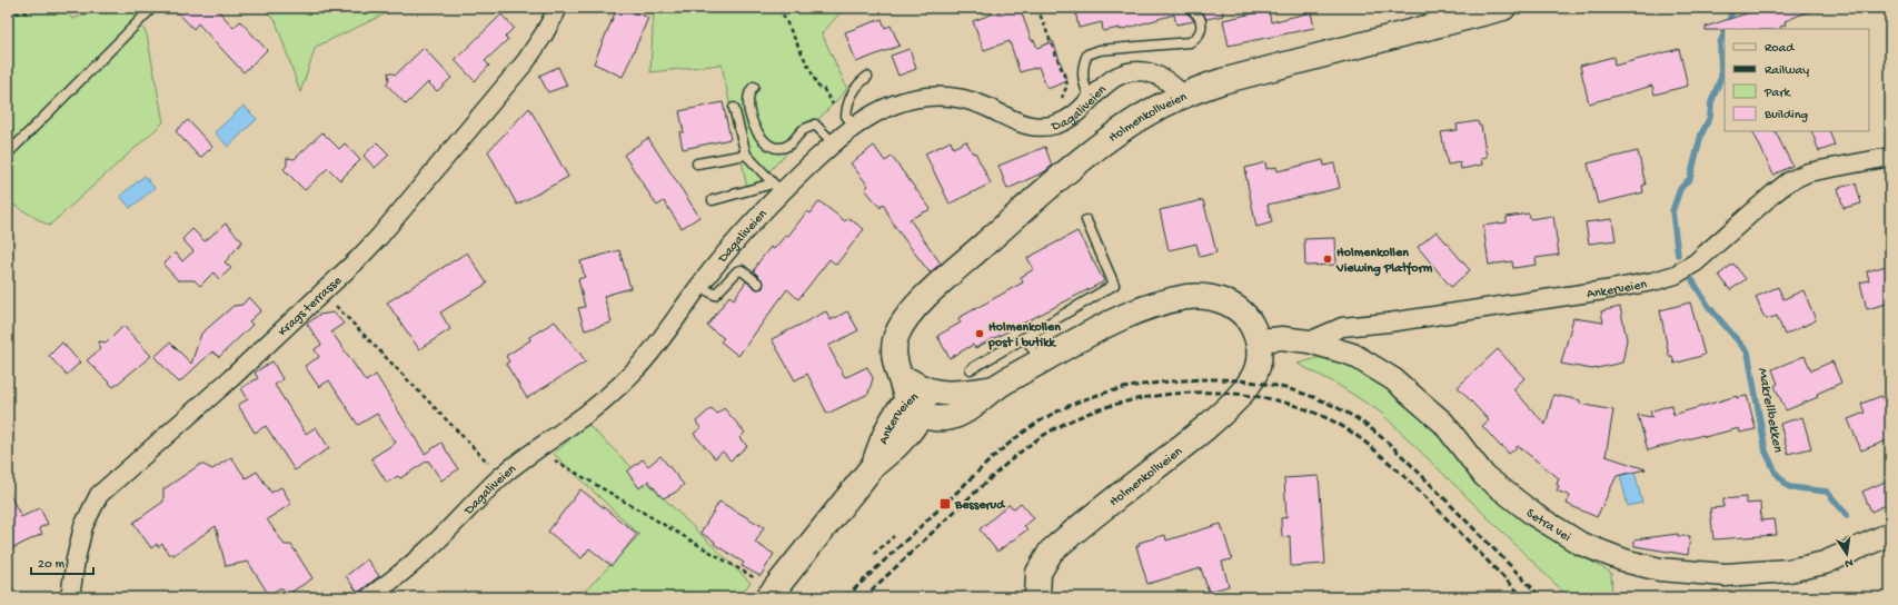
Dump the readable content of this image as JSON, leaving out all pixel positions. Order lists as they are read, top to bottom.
{
  "streets": {
    "main road": ["Holmenkollveien", "Ankerveien"],
    "street": ["Dagaliveien", "Krags terrasse", "Setra vei"]
  },
  "crossings": [
    ["Dagaliveien", "Holmenkollveien"],
    ["Holmenkollveien", "Ankerveien"],
    ["Holmenkollveien", "Setra vei"],
    ["Ankerveien", "Setra vei"]
  ],
  "water": ["Makrellbekken"],
  "places": {
    "other": ["Holmenkollen Viewing Platform", "Holmenkollen post i butikk"],
    "transit": ["Besserud"]
  },
  "legend": [
    "Road",
    "Railway",
    "Park",
    "Building"
  ],
  "scale_bar": "20 m",
  "north": "bottom"
}
